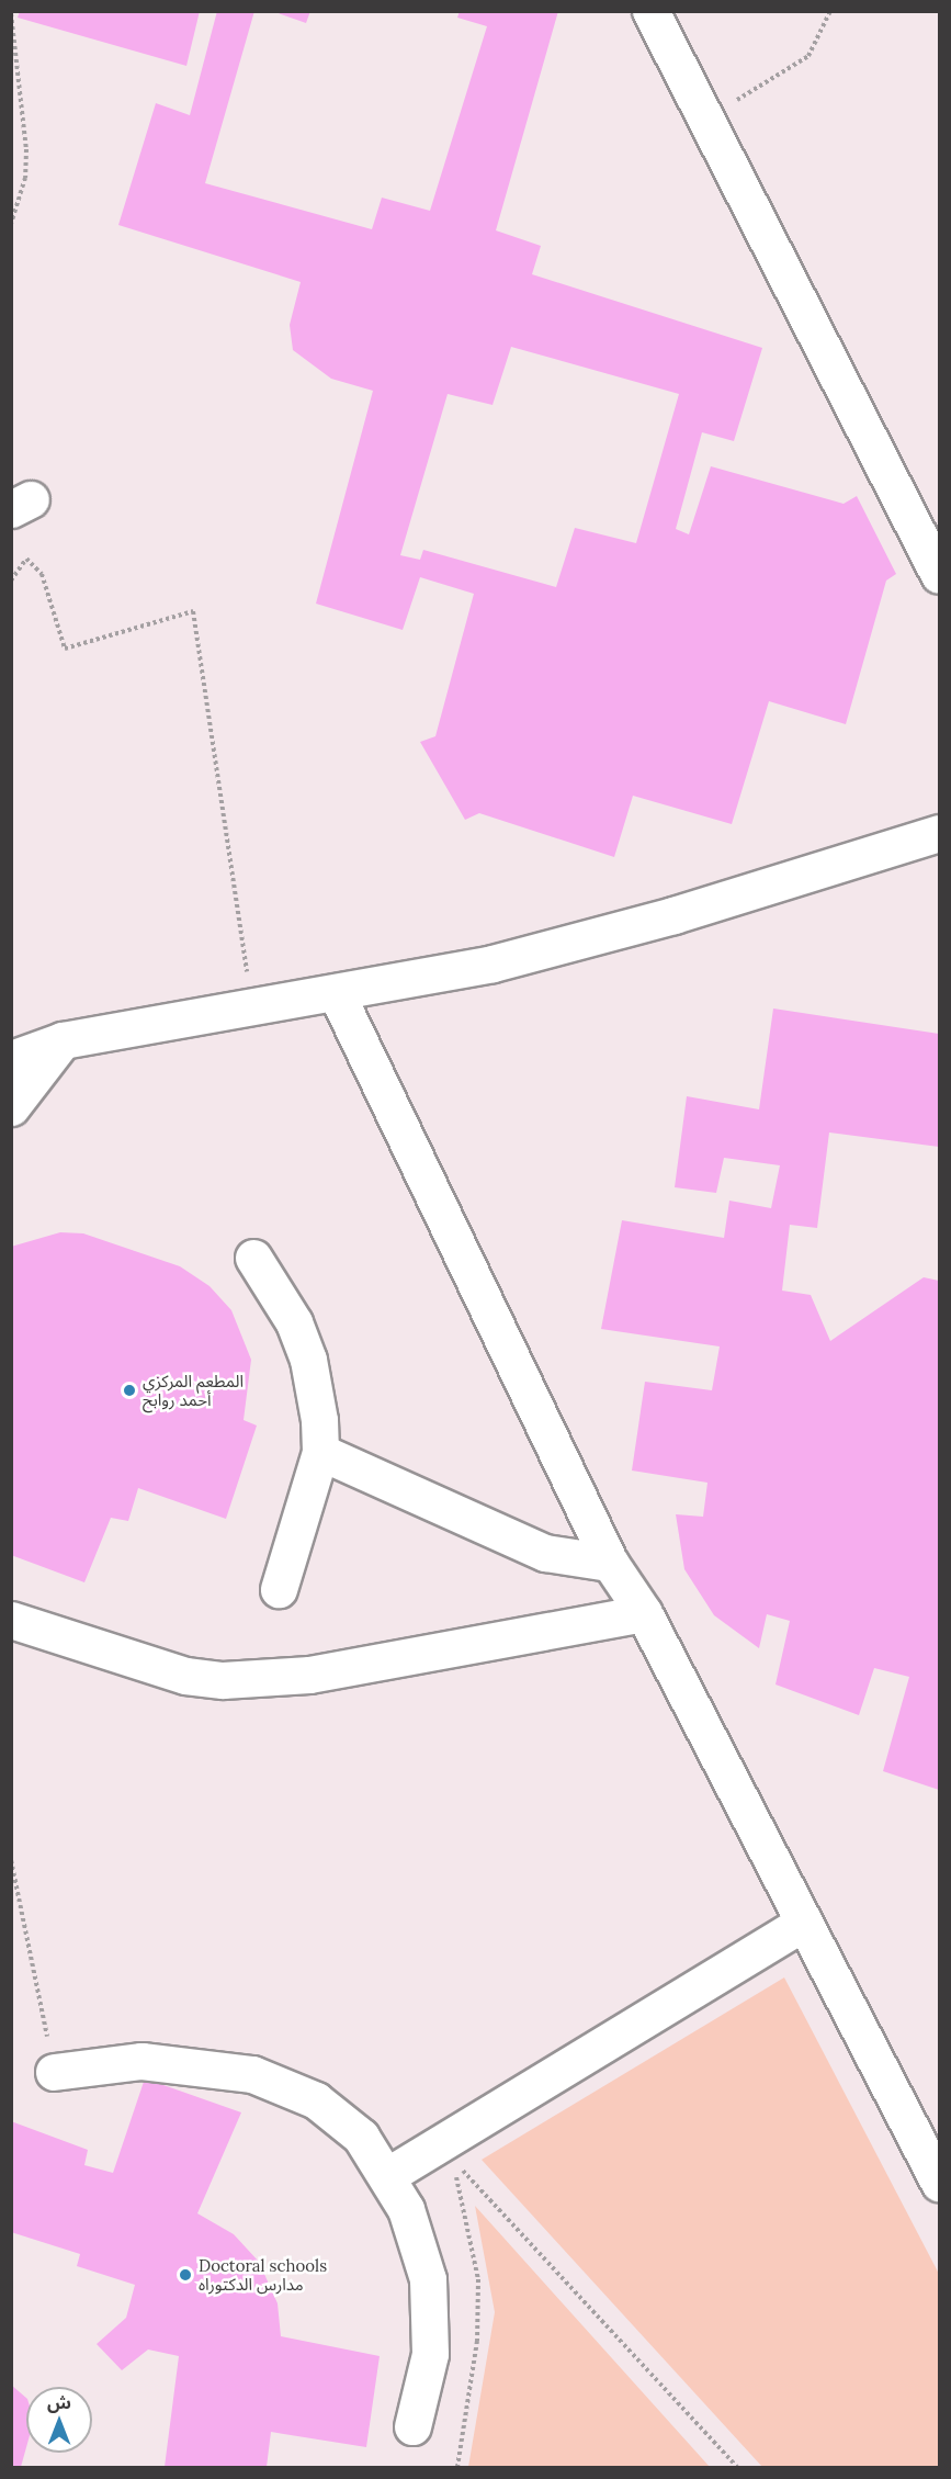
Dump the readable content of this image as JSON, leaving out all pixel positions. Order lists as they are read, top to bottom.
{
  "places": ["المطعم المركزي أحمد روابح", "Doctoral schools مدارس الدكتوراه"],
  "north": "top"
}
